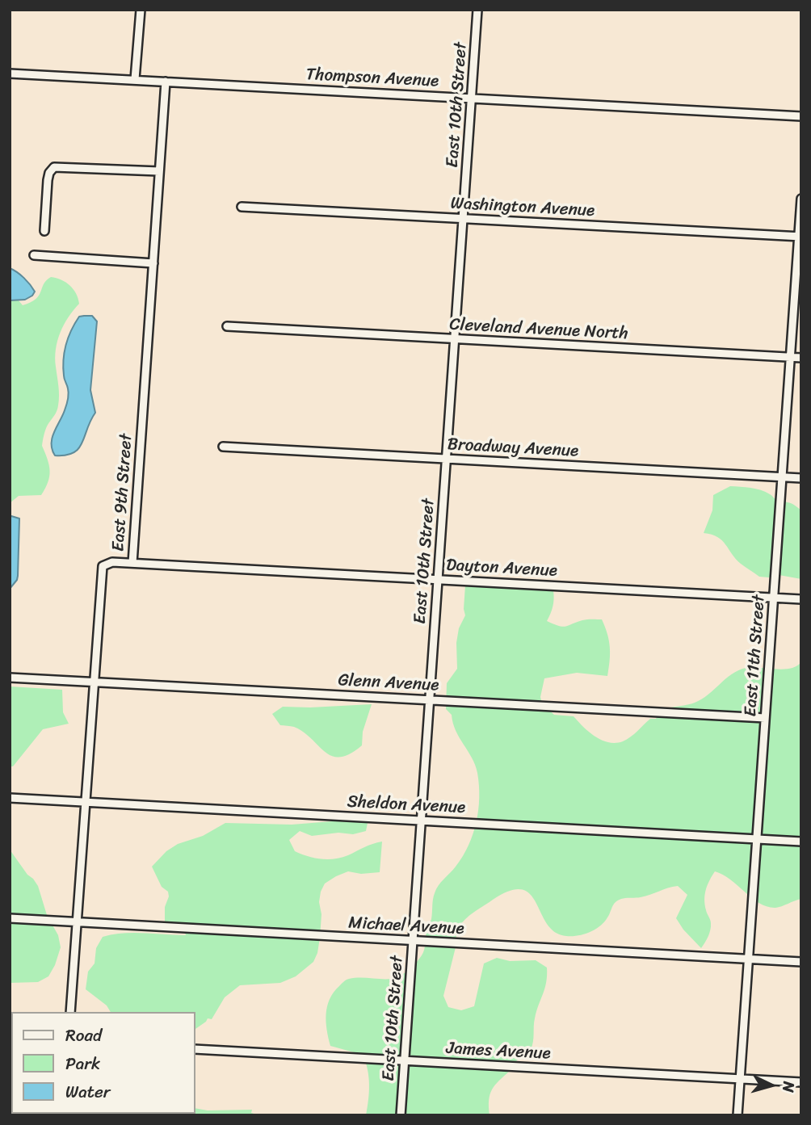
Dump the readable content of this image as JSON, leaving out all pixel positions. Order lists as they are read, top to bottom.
{
  "streets": {
    "street": [
      "Thompson Avenue",
      "East 10th Street",
      "Washington Avenue",
      "Cleveland Avenue North",
      "Broadway Avenue",
      "East 9th Street",
      "Dayton Avenue",
      "East 11th Street",
      "Glenn Avenue",
      "Sheldon Avenue",
      "Michael Avenue",
      "James Avenue"
    ]
  },
  "crossings": [
    ["Thompson Avenue", "East 10th Street"],
    ["Thompson Avenue", "East 9th Street"],
    ["East 10th Street", "Washington Avenue"],
    ["East 10th Street", "Cleveland Avenue North"],
    ["East 10th Street", "Broadway Avenue"],
    ["East 10th Street", "Dayton Avenue"],
    ["East 10th Street", "Glenn Avenue"],
    ["East 10th Street", "Sheldon Avenue"],
    ["East 10th Street", "Michael Avenue"],
    ["East 10th Street", "James Avenue"],
    ["Washington Avenue", "East 11th Street"],
    ["Cleveland Avenue North", "East 11th Street"],
    ["Broadway Avenue", "East 11th Street"],
    ["East 9th Street", "Dayton Avenue"],
    ["East 9th Street", "Glenn Avenue"],
    ["East 9th Street", "Sheldon Avenue"],
    ["East 9th Street", "Michael Avenue"],
    ["Dayton Avenue", "East 11th Street"],
    ["East 11th Street", "Glenn Avenue"],
    ["East 11th Street", "Sheldon Avenue"],
    ["East 11th Street", "Michael Avenue"],
    ["East 11th Street", "James Avenue"]
  ],
  "legend": ["Road", "Park", "Water"],
  "north": "right"
}
